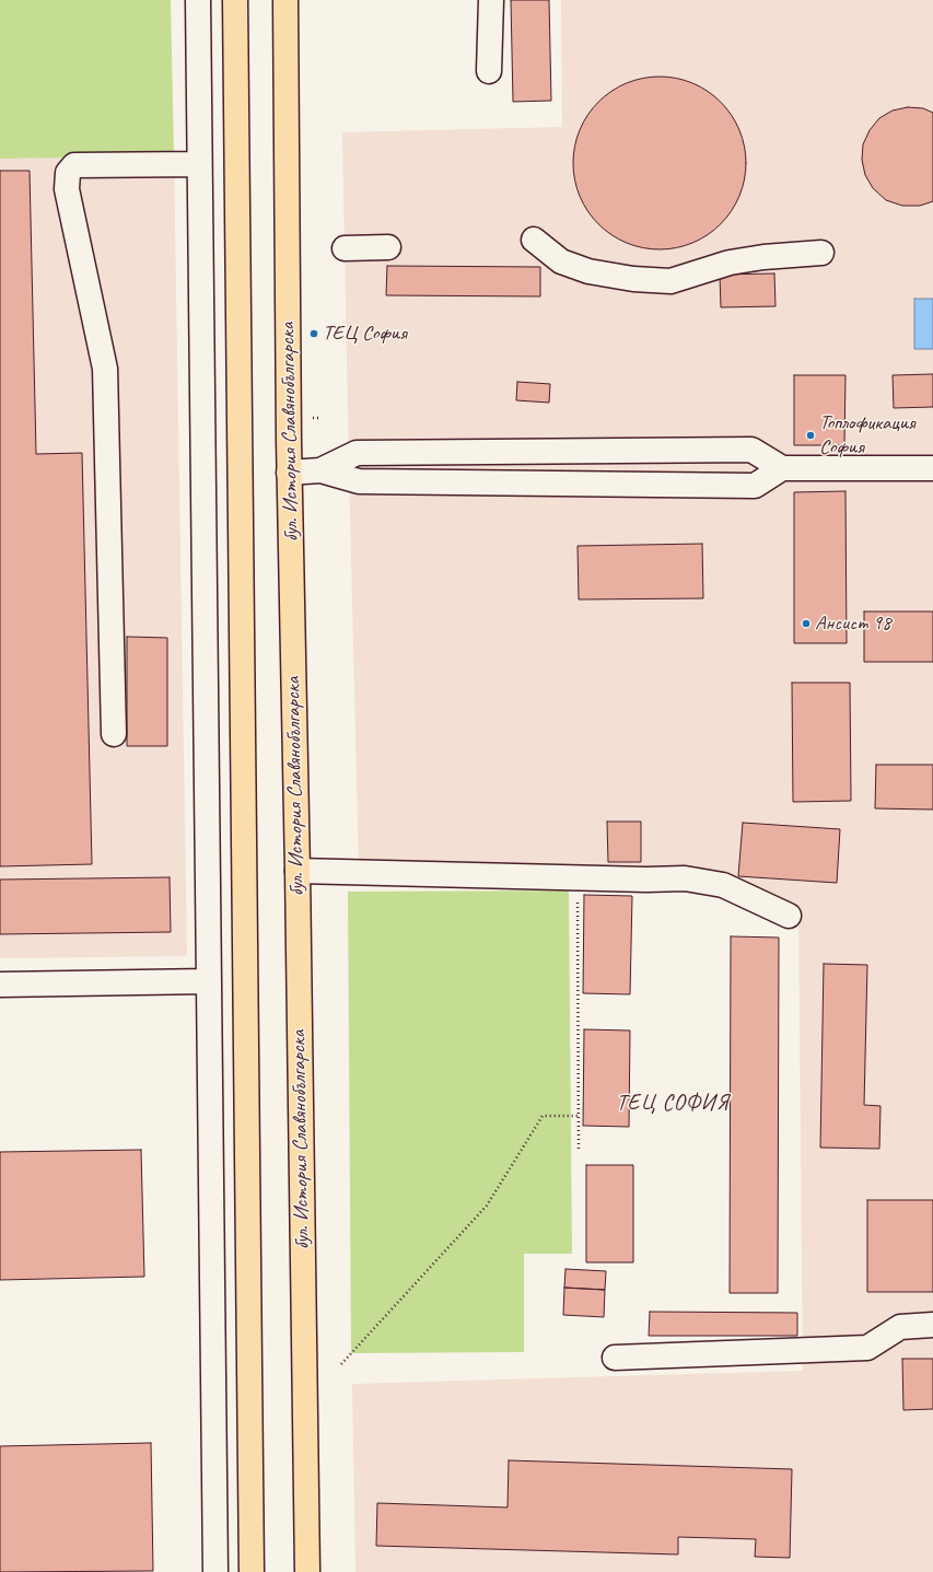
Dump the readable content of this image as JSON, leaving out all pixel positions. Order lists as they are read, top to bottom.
{
  "streets": {
    "main road": ["бул. История Славянобългарска"]
  },
  "districts": ["ТЕЦ СОФИЯ"],
  "places": ["ТЕЦ София", "Топлофикация София", "Ансист 98"]
}
